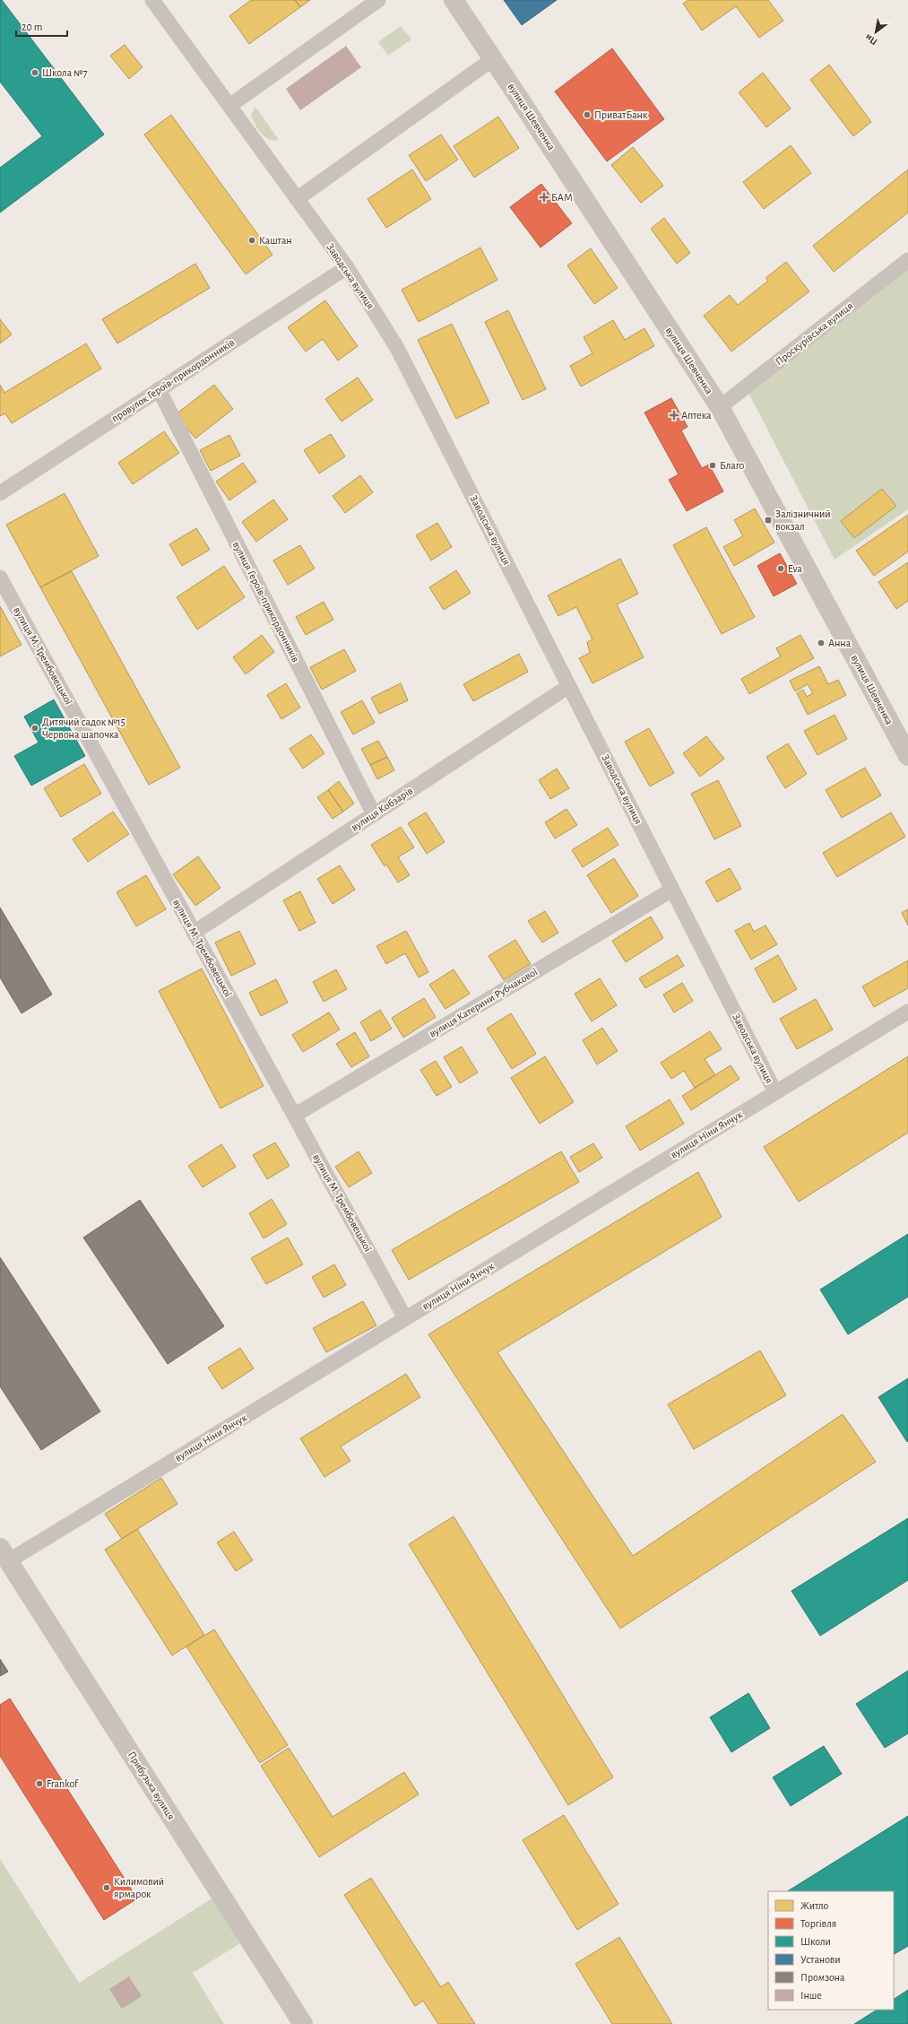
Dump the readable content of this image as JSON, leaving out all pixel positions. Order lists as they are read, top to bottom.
{
  "streets": {
    "street": [
      "вулиця Шевченка",
      "Заводська вулиця",
      "Проскурівська вулиця",
      "провулок Героїв-прикордонників",
      "вулиця Героїв-прикордонників",
      "вулиця М. Трембовецької",
      "вулиця Кобзарів",
      "вулиця Катерини Рубчакової",
      "вулиця Ніни Янчук",
      "Прибузька вулиця"
    ]
  },
  "crossings": [
    ["вулиця Шевченка", "Проскурівська вулиця"],
    ["Заводська вулиця", "провулок Героїв-прикордонників"],
    ["Заводська вулиця", "вулиця Кобзарів"],
    ["Заводська вулиця", "вулиця Катерини Рубчакової"],
    ["Заводська вулиця", "вулиця Ніни Янчук"],
    ["провулок Героїв-прикордонників", "вулиця Героїв-прикордонників"],
    ["вулиця Героїв-прикордонників", "вулиця Кобзарів"],
    ["вулиця М. Трембовецької", "вулиця Кобзарів"],
    ["вулиця М. Трембовецької", "вулиця Катерини Рубчакової"],
    ["вулиця М. Трембовецької", "вулиця Ніни Янчук"],
    ["вулиця Ніни Янчук", "Прибузька вулиця"]
  ],
  "places": {
    "other": [
      "Школа №7",
      "ПриватБанк",
      "Каштан",
      "Благо",
      "Eva",
      "Анна",
      "Дитячий садок №15 Червона шапочка",
      "Frankof",
      "Килимовий ярмарок"
    ],
    "health": ["БАМ", "Аптека"],
    "transit": ["Залізничний вокзал"]
  },
  "legend": [
    "Житло",
    "Торгівля",
    "Школи",
    "Установи",
    "Промзона",
    "Інше"
  ],
  "scale_bar": "20 m",
  "north": "bottom left"
}
